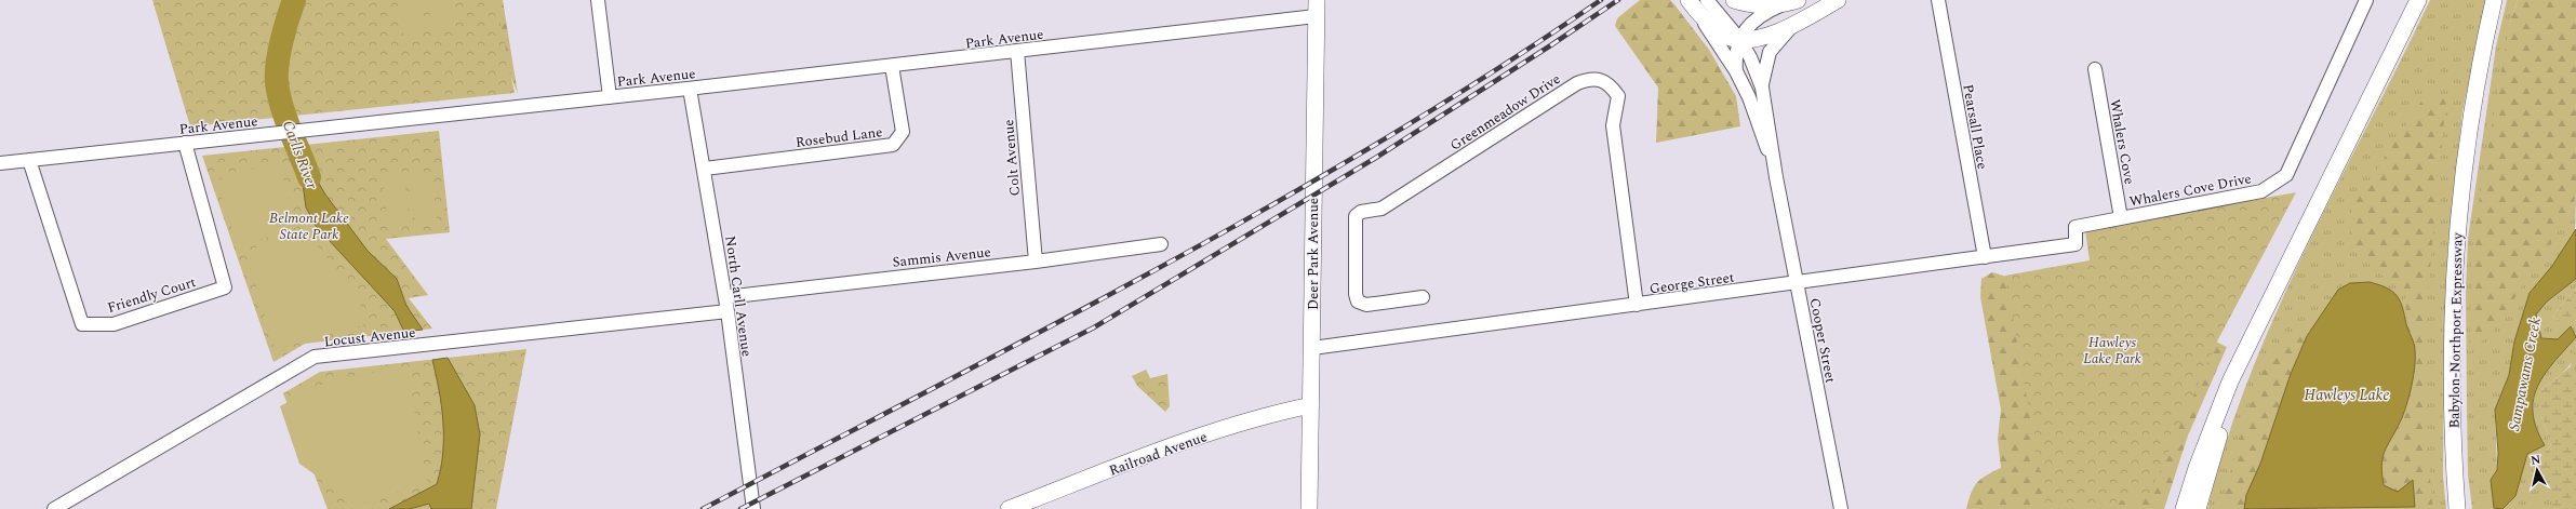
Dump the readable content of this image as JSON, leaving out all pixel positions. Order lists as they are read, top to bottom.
{
  "streets": {
    "main road": ["Deer Park Avenue", "Babylon-Northport Expressway", "Railroad Avenue"],
    "street": [
      "Park Avenue",
      "Greenmeadow Drive",
      "Pearsall Place",
      "Rosebud Lane",
      "Whalers Cove",
      "Colt Avenue",
      "Whalers Cove Drive",
      "Sammis Avenue",
      "George Street",
      "Friendly Court",
      "North Carll Avenue",
      "Locust Avenue",
      "Cooper Street"
    ]
  },
  "crossings": [
    ["Park Avenue", "Rosebud Lane"],
    ["Park Avenue", "Colt Avenue"],
    ["Park Avenue", "Deer Park Avenue"],
    ["Park Avenue", "Friendly Court"],
    ["Park Avenue", "North Carll Avenue"],
    ["Greenmeadow Drive", "George Street"],
    ["Pearsall Place", "George Street"],
    ["Rosebud Lane", "North Carll Avenue"],
    ["Whalers Cove", "Whalers Cove Drive"],
    ["Colt Avenue", "Sammis Avenue"],
    ["Whalers Cove Drive", "George Street"],
    ["Deer Park Avenue", "George Street"],
    ["Deer Park Avenue", "Railroad Avenue"],
    ["Sammis Avenue", "North Carll Avenue"],
    ["George Street", "Cooper Street"],
    ["North Carll Avenue", "Locust Avenue"]
  ],
  "water": ["Carlls River", "Sampawams Creek", "Hawleys Lake"],
  "parks": ["Belmont Lake State Park", "Hawleys Lake Park"],
  "north": "top"
}
